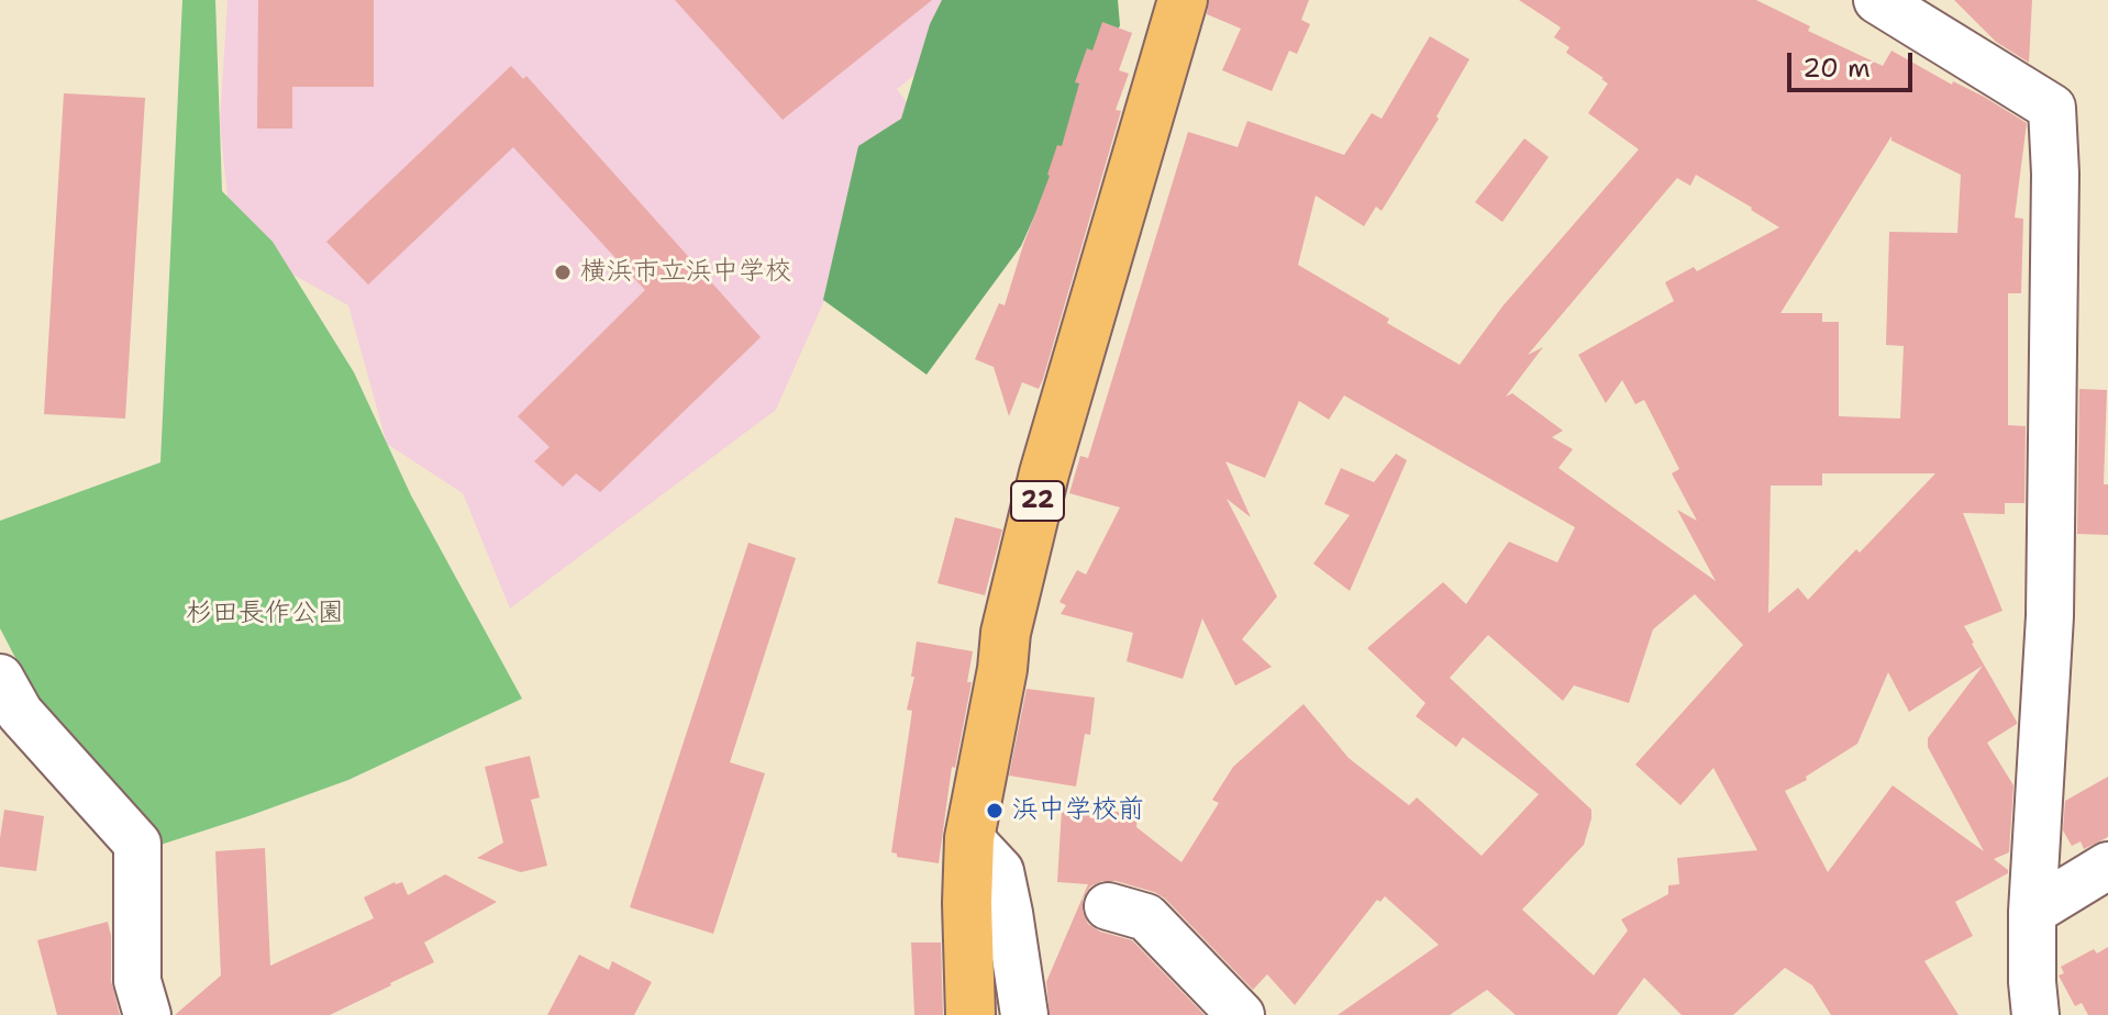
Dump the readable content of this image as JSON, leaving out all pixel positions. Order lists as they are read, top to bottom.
{
  "streets": {
    "main road": ["22"]
  },
  "parks": ["杉田長作公園"],
  "places": ["横浜市立浜中学校", "浜中学校前"],
  "scale_bar": "20 m"
}
